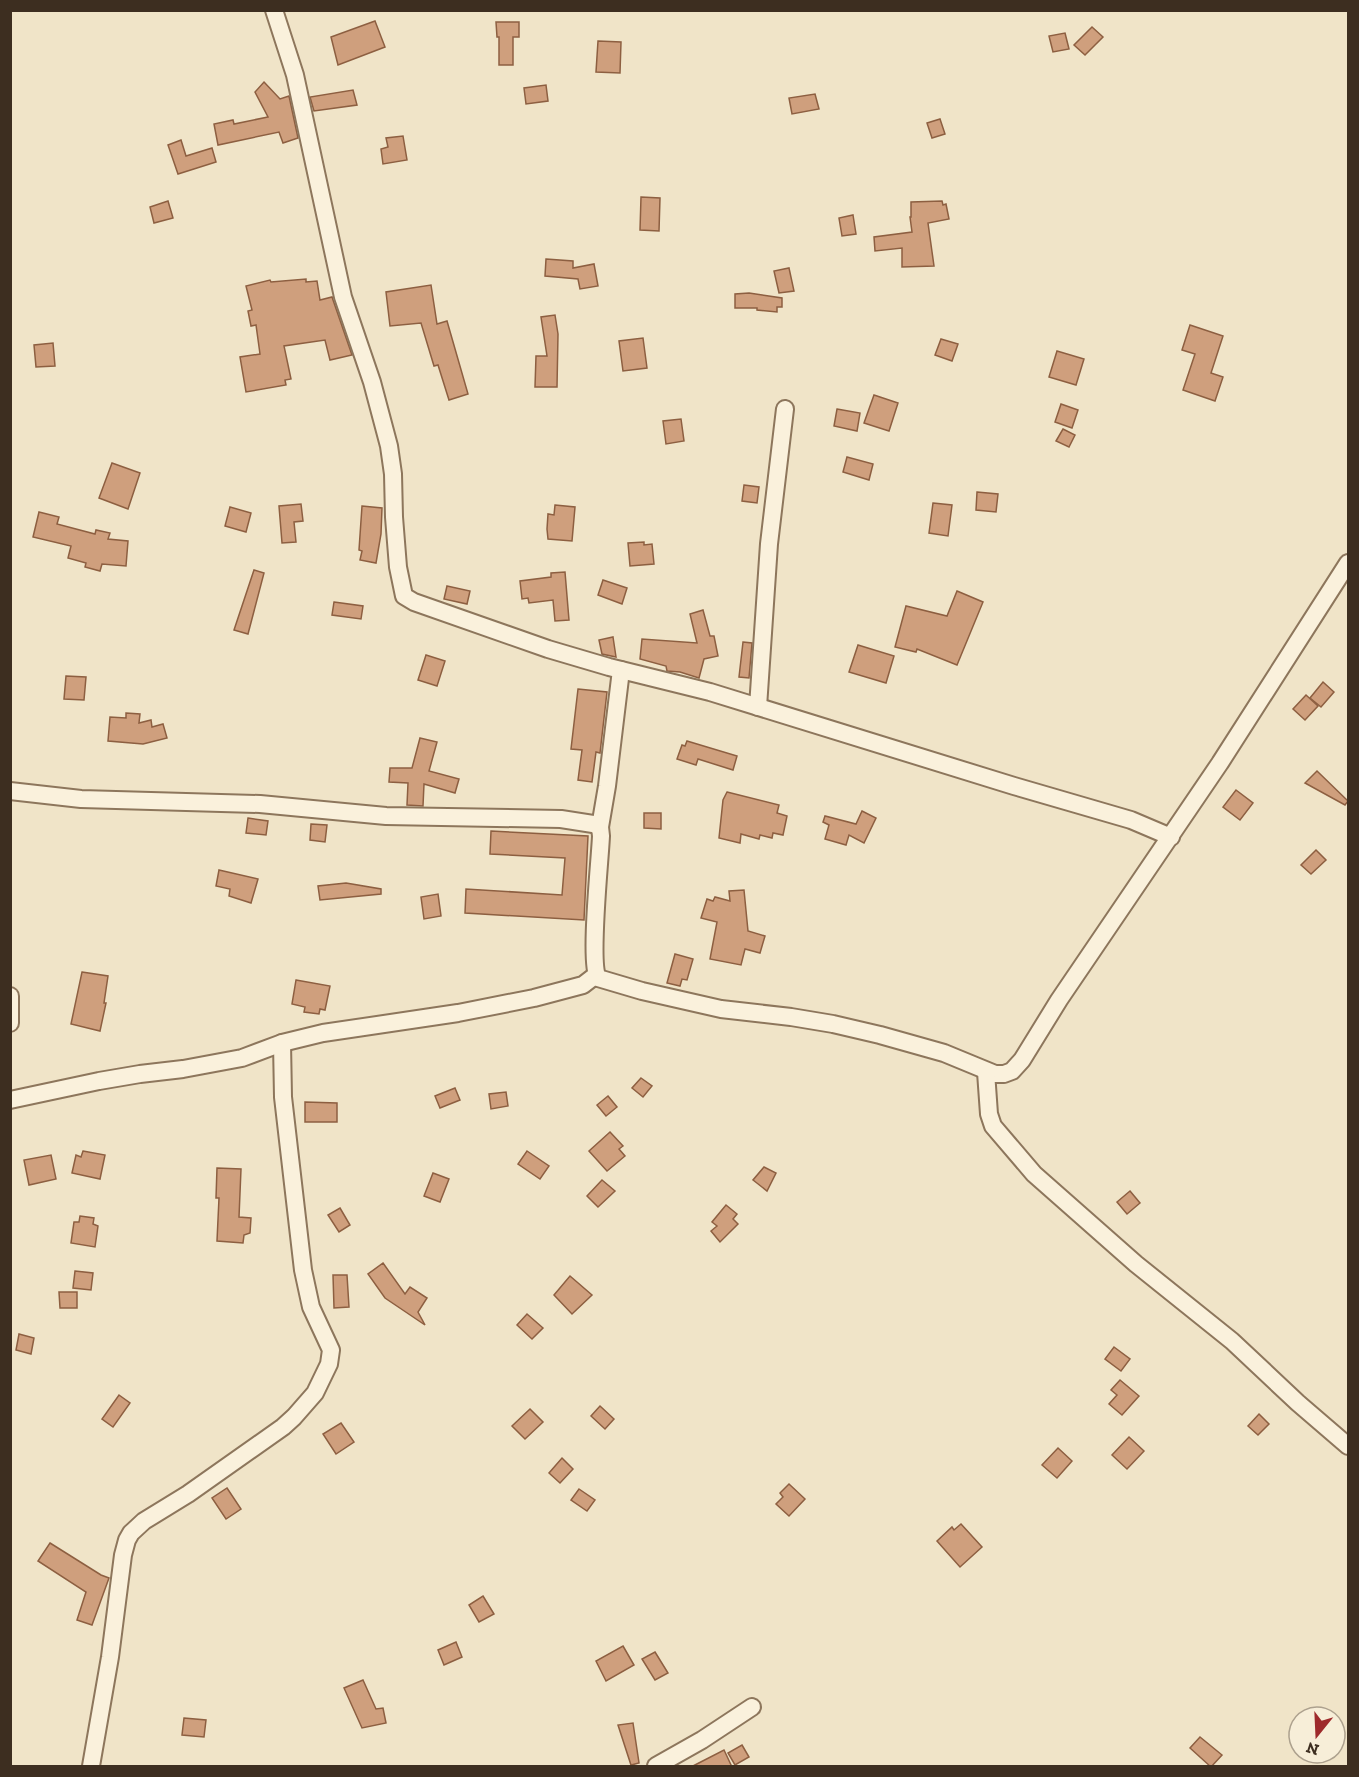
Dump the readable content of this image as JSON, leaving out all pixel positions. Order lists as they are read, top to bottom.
{
  "north": "bottom"
}
